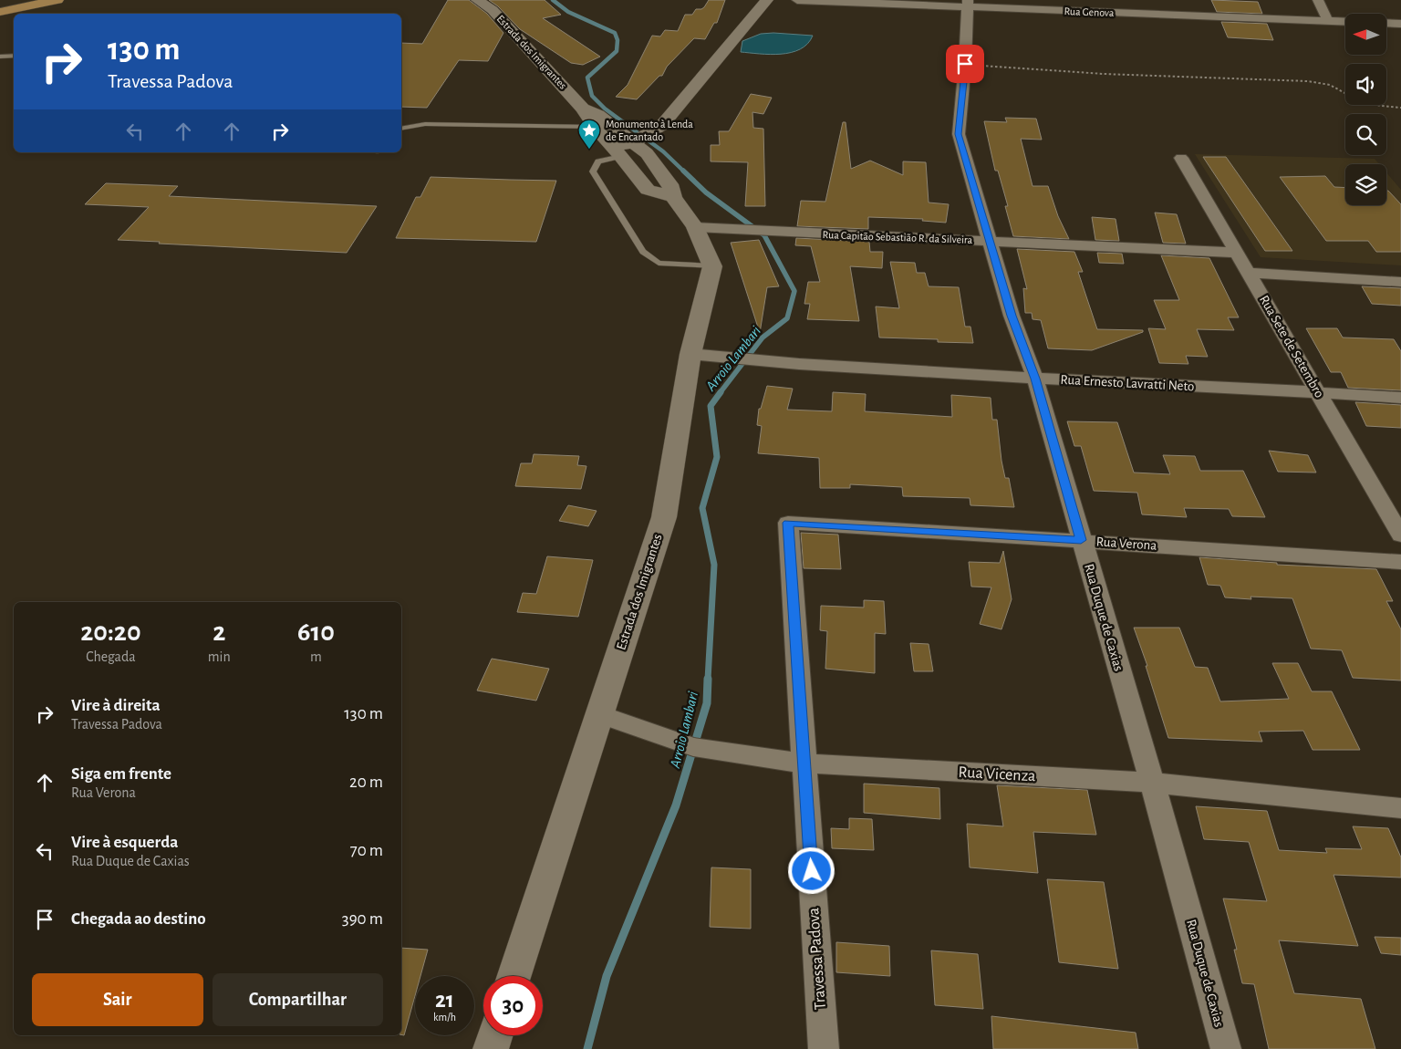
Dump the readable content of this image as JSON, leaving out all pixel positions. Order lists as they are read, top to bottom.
{
  "streets": {
    "street": [
      "Rua Genova",
      "Estrada dos Imigrantes",
      "Rua Capitão Sebastião R. da Silveira",
      "Rua Sete de Setembro",
      "Rua Ernesto Lavratti Neto",
      "Rua Verona",
      "Rua Duque de Caxias",
      "Rua Vicenza",
      "Travessa Padova"
    ]
  },
  "crossings": [
    ["Rua Genova", "Rua Duque de Caxias"],
    ["Estrada dos Imigrantes", "Rua Capitão Sebastião R. da Silveira"],
    ["Estrada dos Imigrantes", "Rua Ernesto Lavratti Neto"],
    ["Estrada dos Imigrantes", "Rua Vicenza"],
    ["Rua Capitão Sebastião R. da Silveira", "Rua Sete de Setembro"],
    ["Rua Capitão Sebastião R. da Silveira", "Rua Duque de Caxias"],
    ["Rua Sete de Setembro", "Rua Ernesto Lavratti Neto"],
    ["Rua Ernesto Lavratti Neto", "Rua Duque de Caxias"],
    ["Rua Verona", "Rua Duque de Caxias"],
    ["Rua Verona", "Travessa Padova"],
    ["Rua Duque de Caxias", "Rua Vicenza"],
    ["Rua Vicenza", "Travessa Padova"]
  ],
  "water": ["Arroio Lambari"],
  "places": {
    "place": ["Monumento à Lenda de Encantado"]
  },
  "north": "left",
  "page": {
    "turn": ["130 m", "Travessa Padova"],
    "eta": [
      "20:20",
      "Chegada",
      "2",
      "min",
      "610",
      "m"
    ],
    "list": [
      {
        "name": "Vire à direita",
        "note": "Travessa Padova",
        "value": "130 m"
      },
      {
        "name": "Siga em frente",
        "note": "Rua Verona",
        "value": "20 m"
      },
      {
        "name": "Vire à esquerda",
        "note": "Rua Duque de Caxias",
        "value": "70 m"
      },
      {
        "name": "Chegada ao destino",
        "value": "390 m"
      }
    ],
    "buttons": ["Sair", "Compartilhar"],
    "speed": "21 km/h",
    "limit": "30"
  }
}
